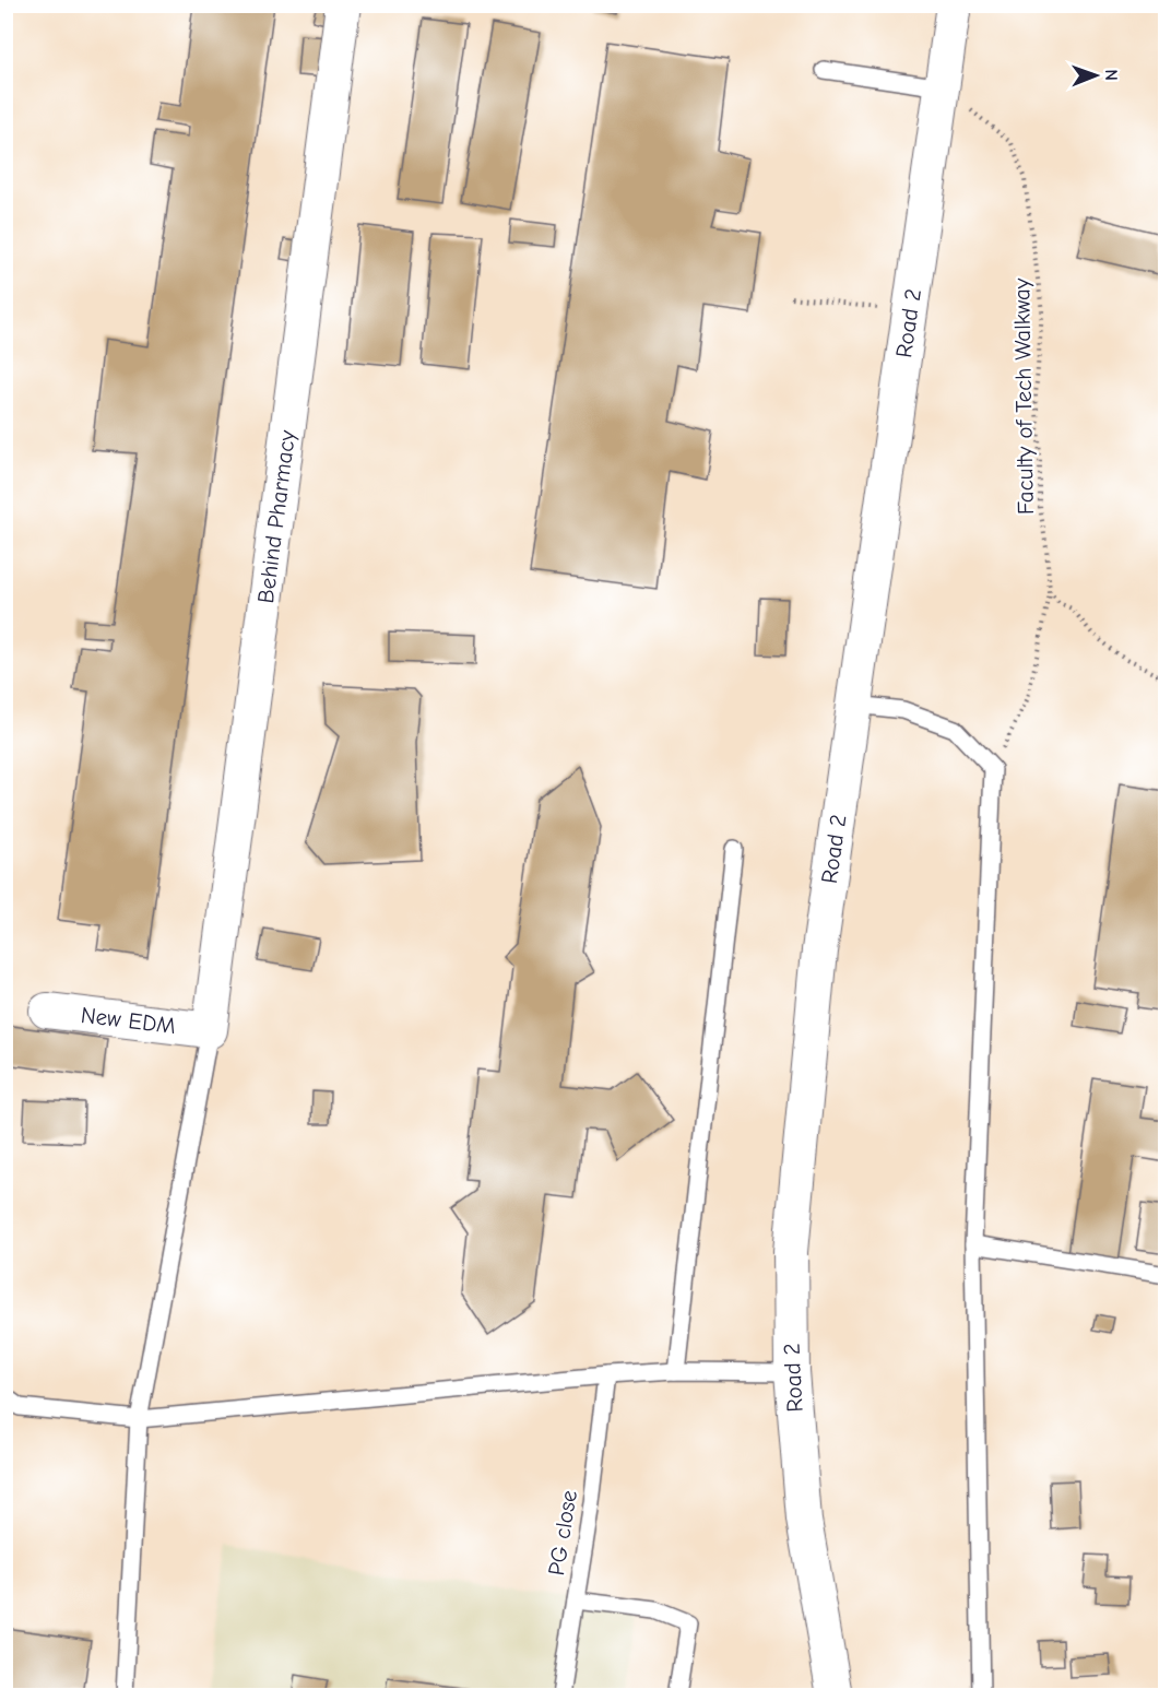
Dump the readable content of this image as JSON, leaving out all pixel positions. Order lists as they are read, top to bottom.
{
  "streets": {
    "street": ["Road 2", "Behind Pharmacy", "New EDM"],
    "lane": ["PG close"],
    "path": ["Faculty of Tech Walkway"]
  },
  "crossings": [
    ["Road 2", "Faculty of Tech Walkway"],
    ["Behind Pharmacy", "New EDM"]
  ],
  "north": "right"
}
